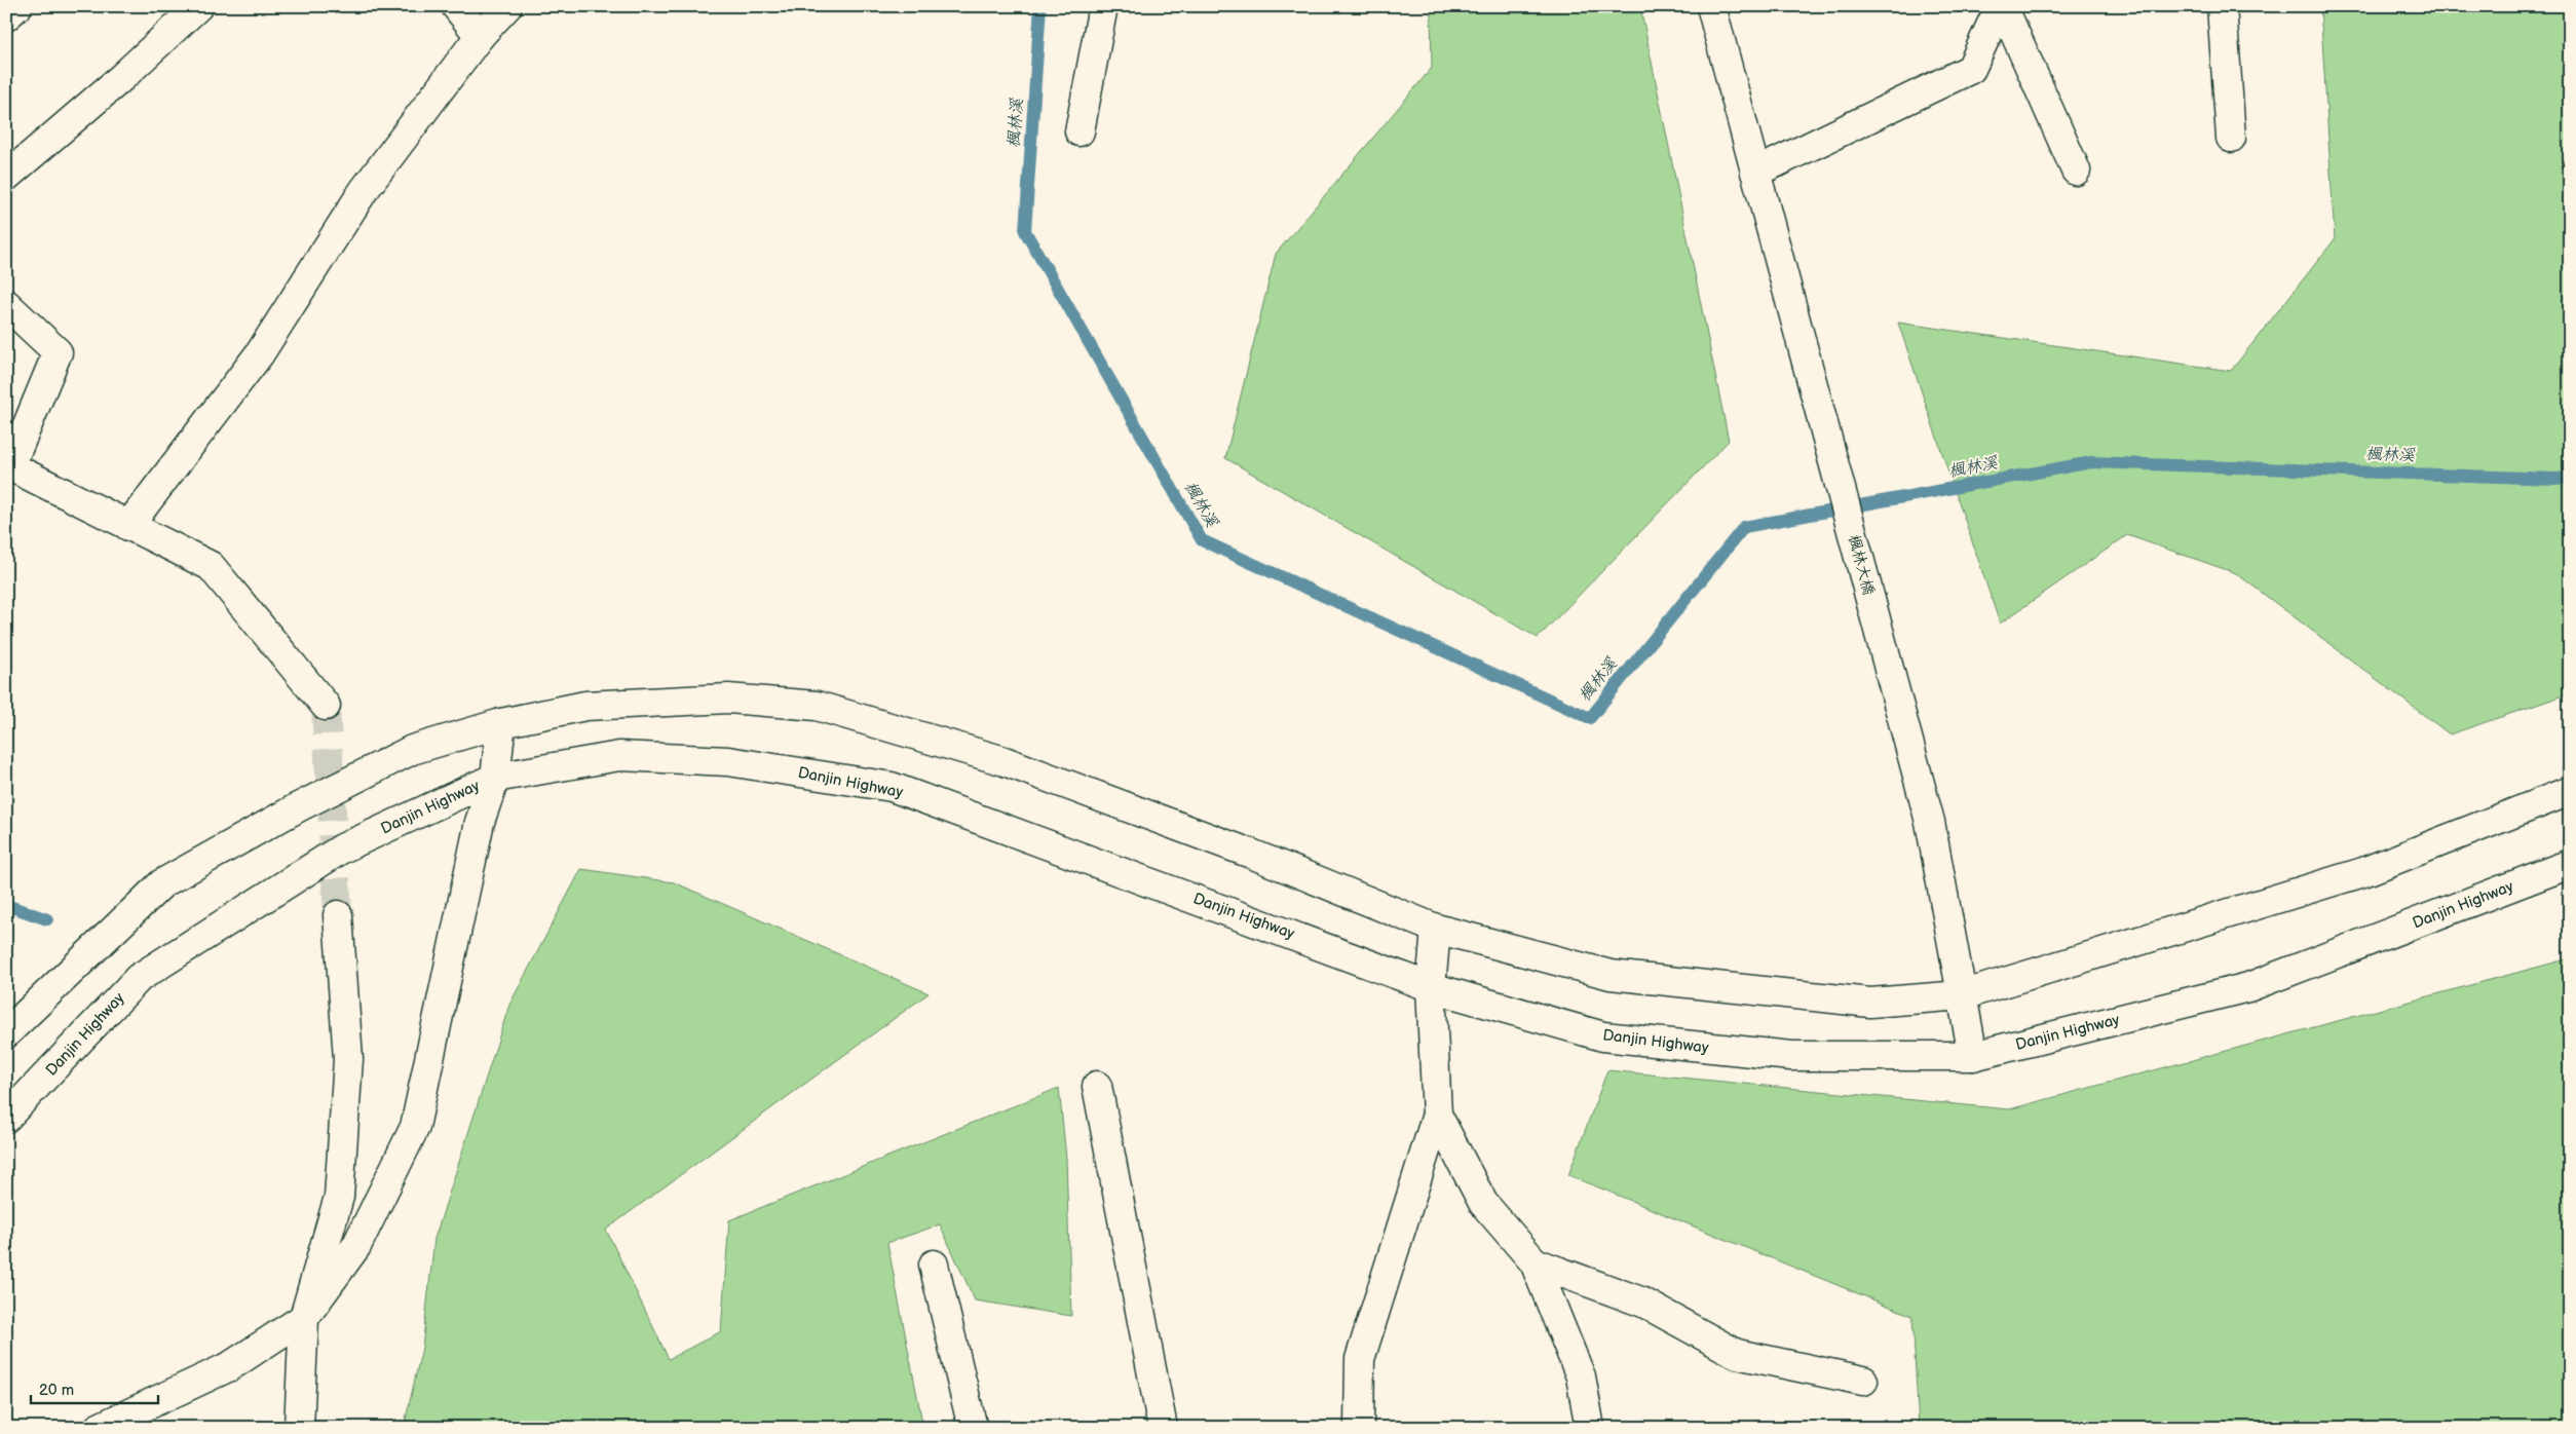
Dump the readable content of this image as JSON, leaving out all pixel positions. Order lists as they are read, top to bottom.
{
  "streets": {
    "main road": ["楓林大橋", "Danjin Highway"]
  },
  "crossings": [
    ["楓林大橋", "Danjin Highway"]
  ],
  "water": ["楓林溪"],
  "scale_bar": "20 m"
}
